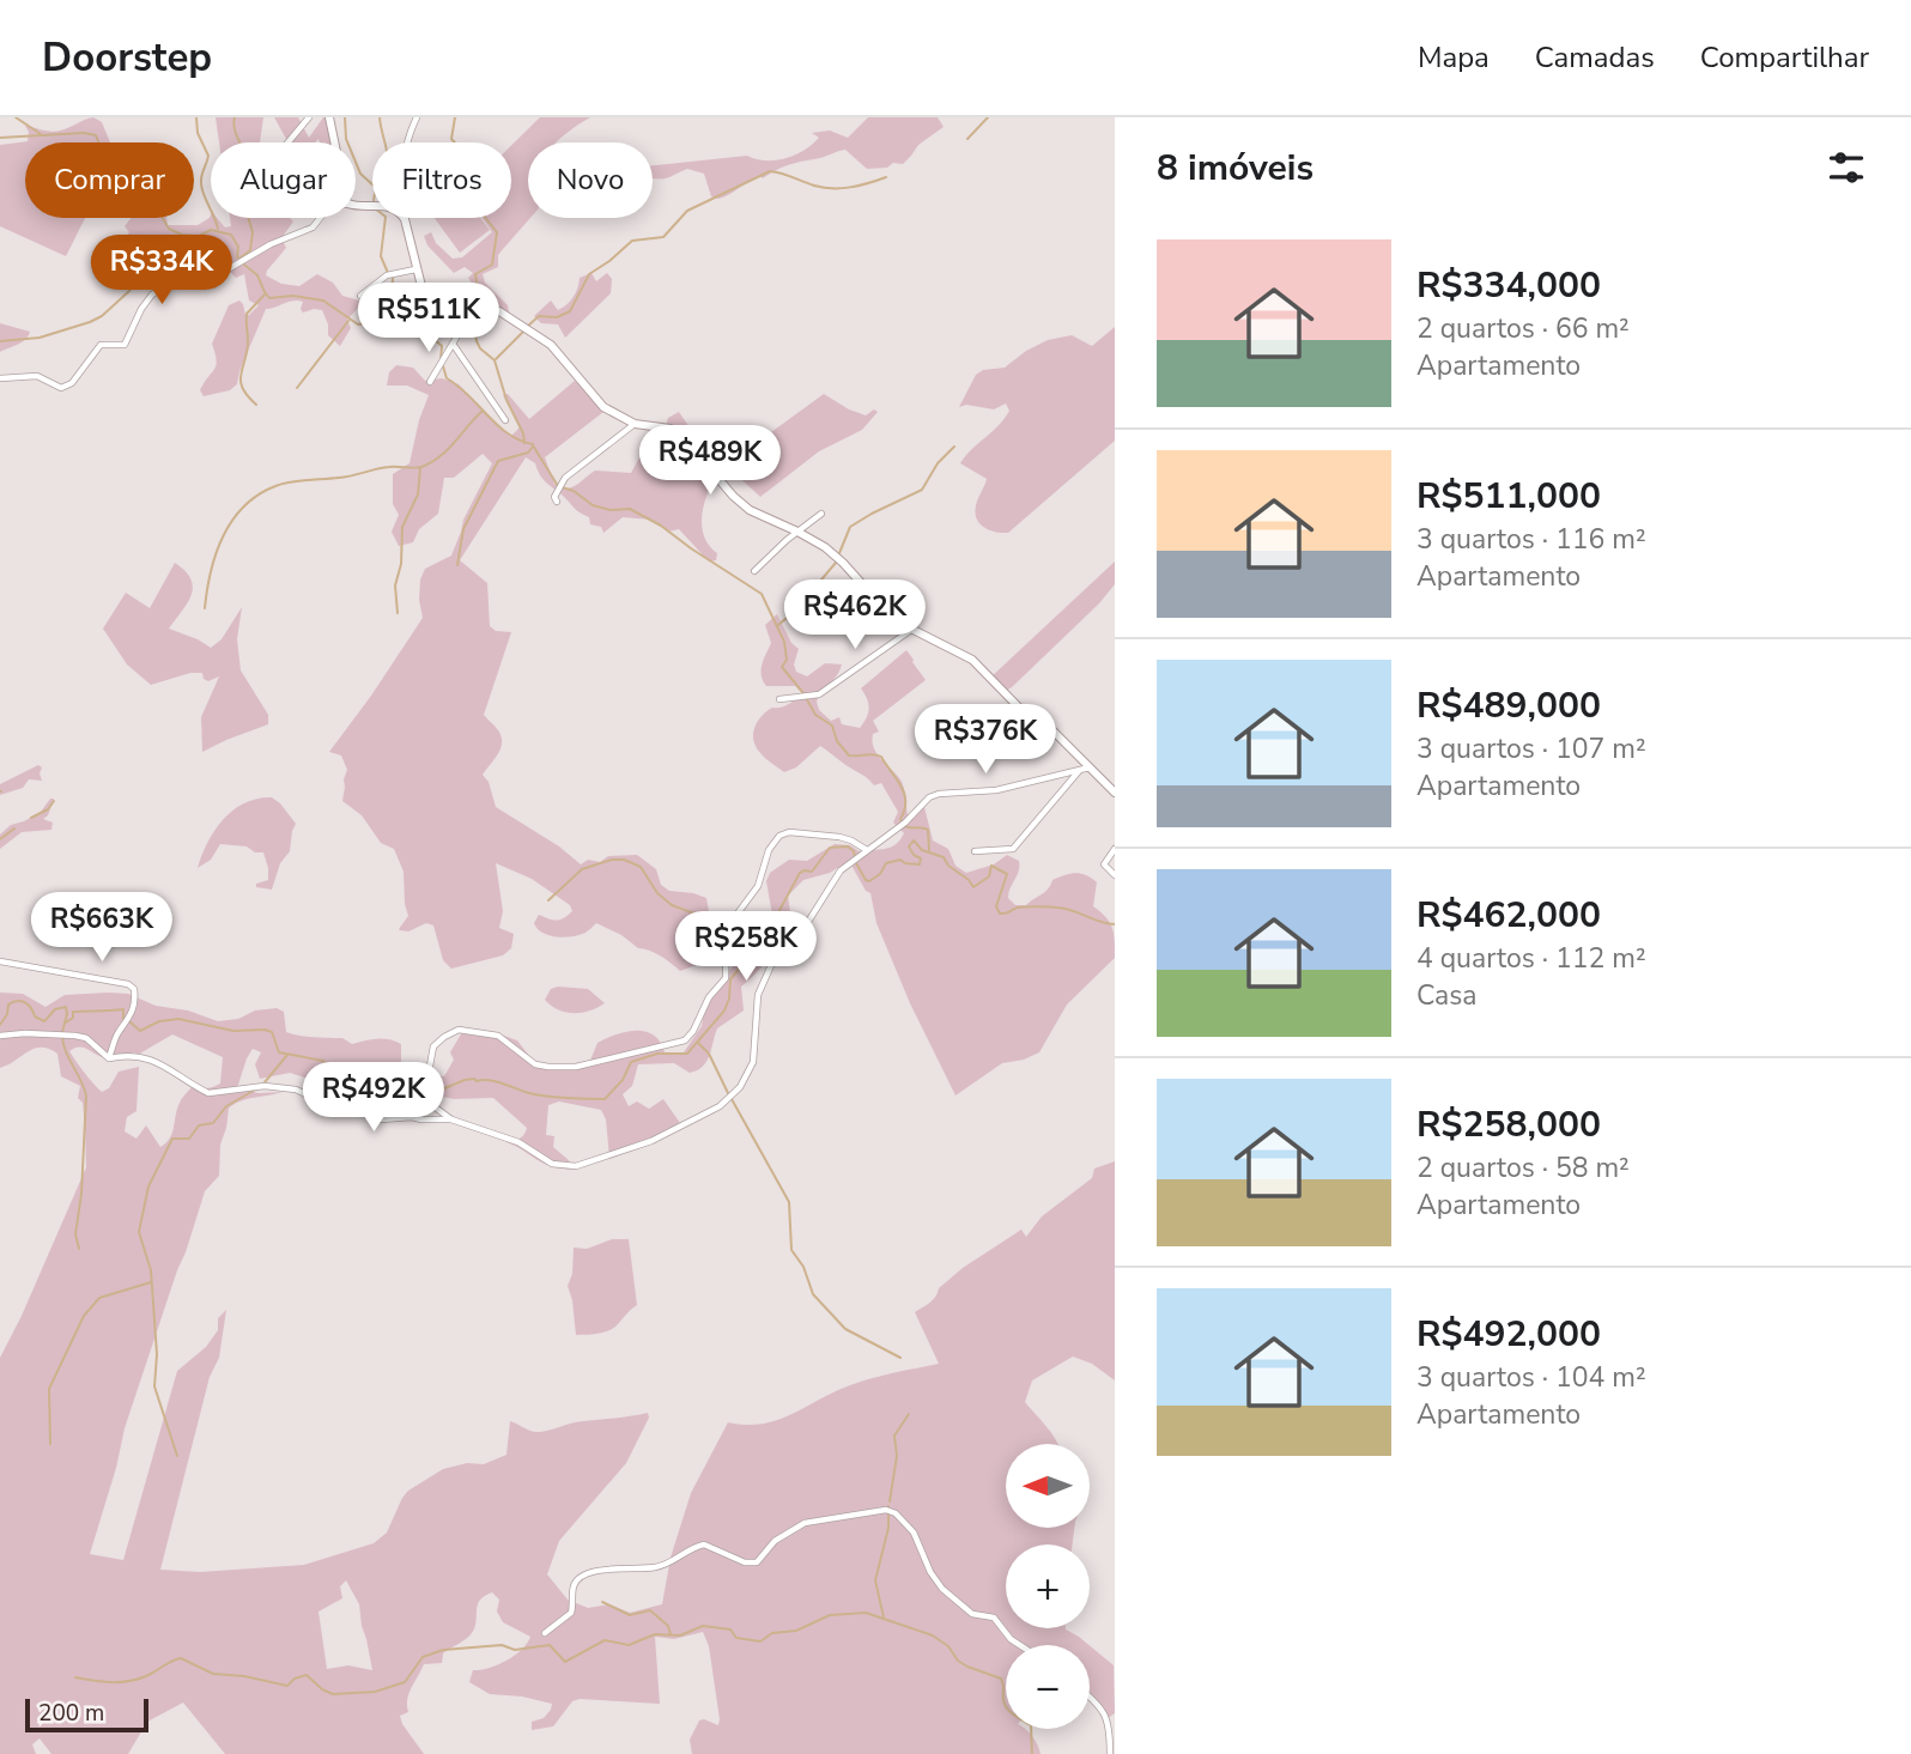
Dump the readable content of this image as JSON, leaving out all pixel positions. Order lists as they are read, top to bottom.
{
  "scale_bar": "200 m",
  "north": "left",
  "page": {
    "header": "Doorstep",
    "nav": ["Mapa", "Camadas", "Compartilhar"],
    "heading": "8 imóveis",
    "chip": [
      "Comprar",
      "Alugar",
      "Filtros",
      "Novo"
    ],
    "list": [
      {
        "name": "R$334,000",
        "note": "2 quartos · 66 m² · Apartamento"
      },
      {
        "name": "R$511,000",
        "note": "3 quartos · 116 m² · Apartamento"
      },
      {
        "name": "R$489,000",
        "note": "3 quartos · 107 m² · Apartamento"
      },
      {
        "name": "R$462,000",
        "note": "4 quartos · 112 m² · Casa"
      },
      {
        "name": "R$258,000",
        "note": "2 quartos · 58 m² · Apartamento"
      },
      {
        "name": "R$492,000",
        "note": "3 quartos · 104 m² · Apartamento"
      }
    ],
    "price": [
      "R$334K",
      "R$511K",
      "R$489K",
      "R$462K",
      "R$376K",
      "R$663K",
      "R$258K",
      "R$492K"
    ],
    "map_buttons": ["+", "−"],
    "scale": "200 m"
  }
}
